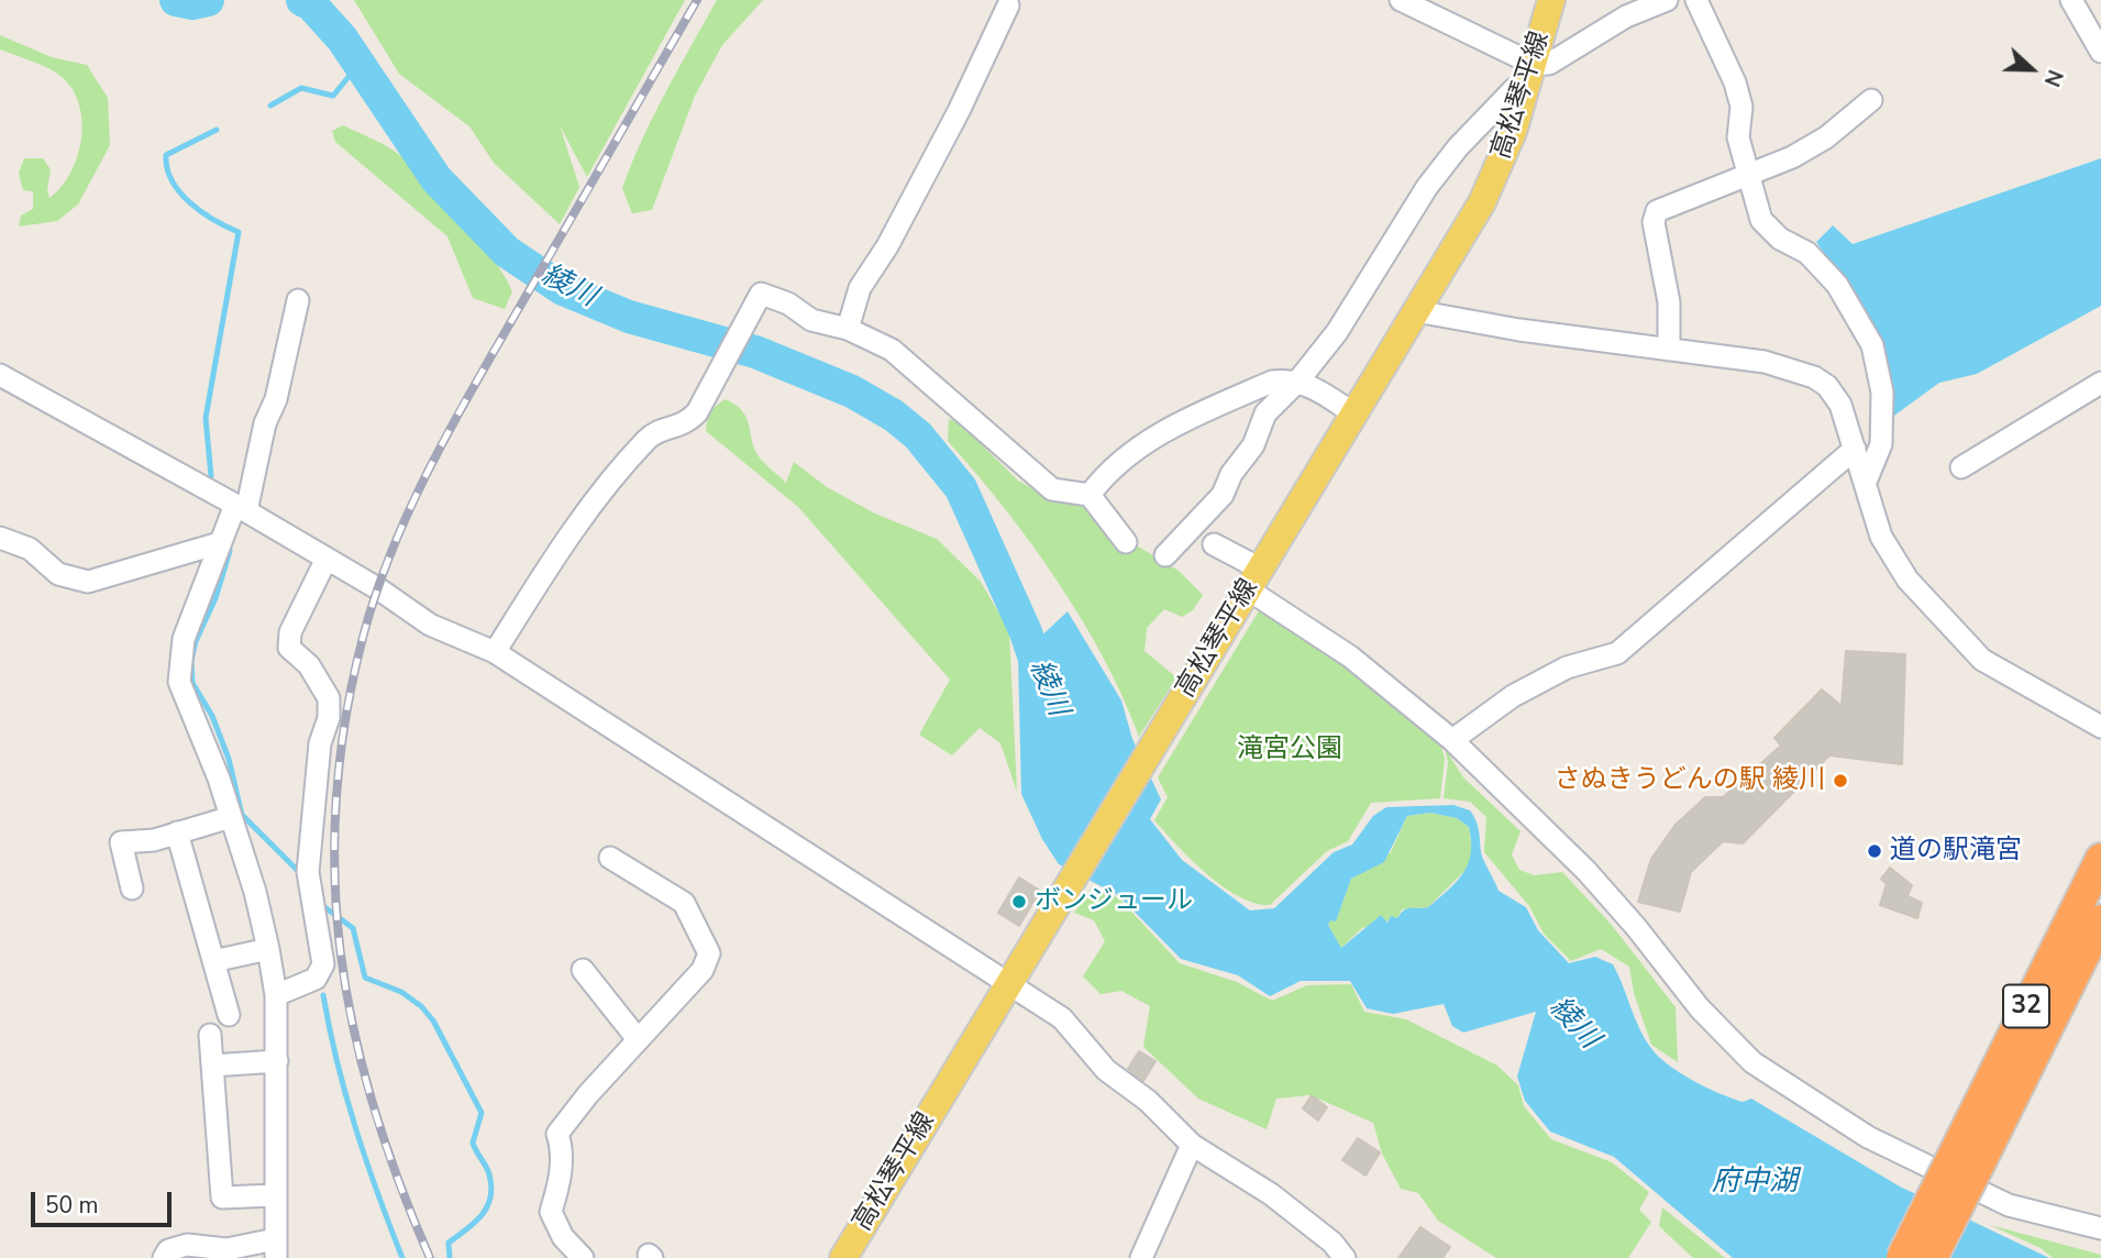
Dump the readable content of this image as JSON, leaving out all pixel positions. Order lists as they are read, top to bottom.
{
  "streets": {
    "highway": ["32"],
    "main road": ["高松琴平線"]
  },
  "water": ["綾川", "府中湖"],
  "parks": ["滝宮公園"],
  "places": ["さぬきうどんの駅 綾川", "道の駅滝宮", "ボンジュール"],
  "scale_bar": "50 m",
  "north": "right"
}
